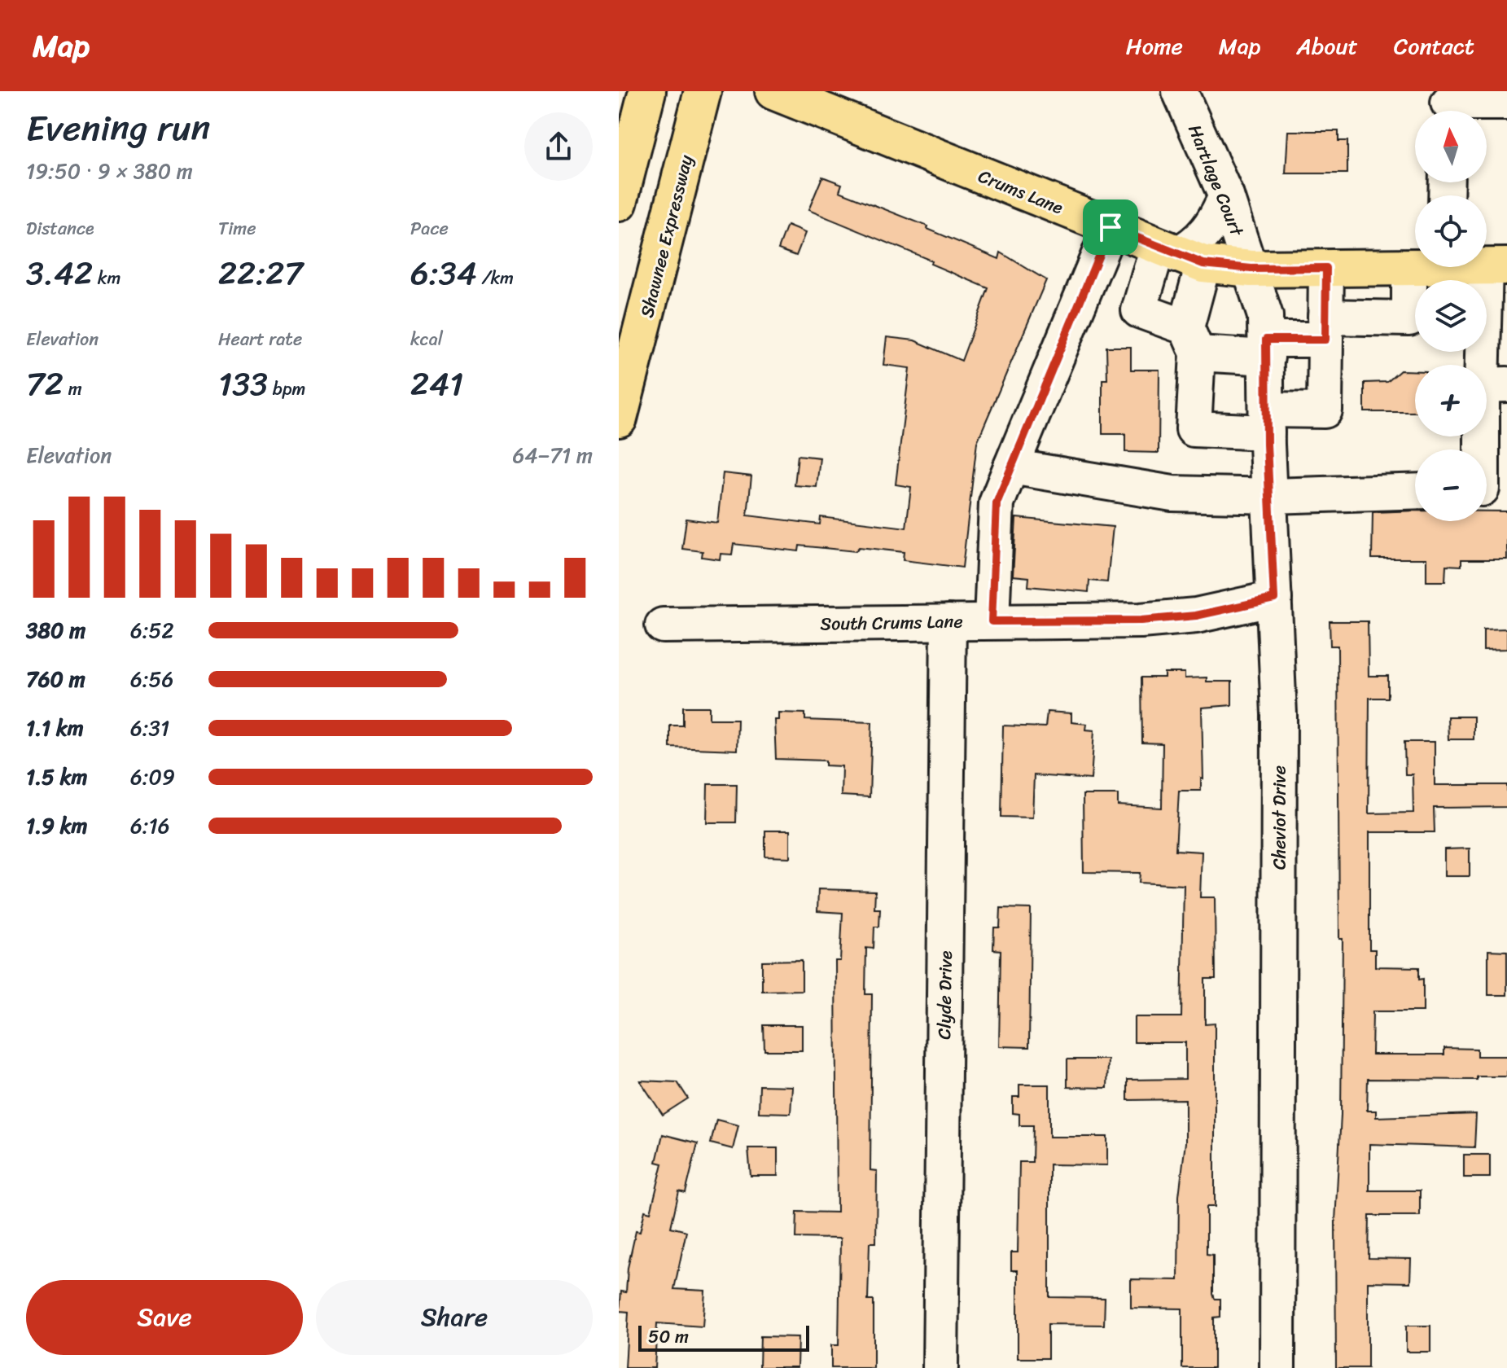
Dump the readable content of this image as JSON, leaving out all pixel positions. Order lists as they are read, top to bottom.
{
  "streets": {
    "main road": ["Crums Lane", "Shawnee Expressway"],
    "street": [
      "Hartlage Court",
      "South Crums Lane",
      "Cheviot Drive",
      "Clyde Drive"
    ]
  },
  "crossings": [
    ["Hartlage Court", "Crums Lane"],
    ["Hartlage Court", "Cheviot Drive"],
    ["Crums Lane", "Cheviot Drive"],
    ["South Crums Lane", "Cheviot Drive"],
    ["South Crums Lane", "Clyde Drive"]
  ],
  "scale_bar": "50 m",
  "north": "top",
  "page": {
    "header": "Map",
    "nav": [
      "Home",
      "Map",
      "About",
      "Contact"
    ],
    "heading": ["Evening run", "19:50 · 9 × 380 m"],
    "map_buttons": ["+", "−"],
    "stats": [
      ["Distance", "3.42 km"],
      ["Time", "22:27"],
      ["Pace", "6:34 /km"],
      ["Elevation", "72 m"],
      ["Heart rate", "133 bpm"],
      ["kcal", "241"]
    ],
    "chart": ["Elevation", "64–71 m"],
    "list": [
      {
        "name": "380 m",
        "note": "6:52"
      },
      {
        "name": "760 m",
        "note": "6:56"
      },
      {
        "name": "1.1 km",
        "note": "6:31"
      },
      {
        "name": "1.5 km",
        "note": "6:09"
      },
      {
        "name": "1.9 km",
        "note": "6:16"
      }
    ],
    "buttons": ["Save", "Share"],
    "scale": "50 m"
  }
}
